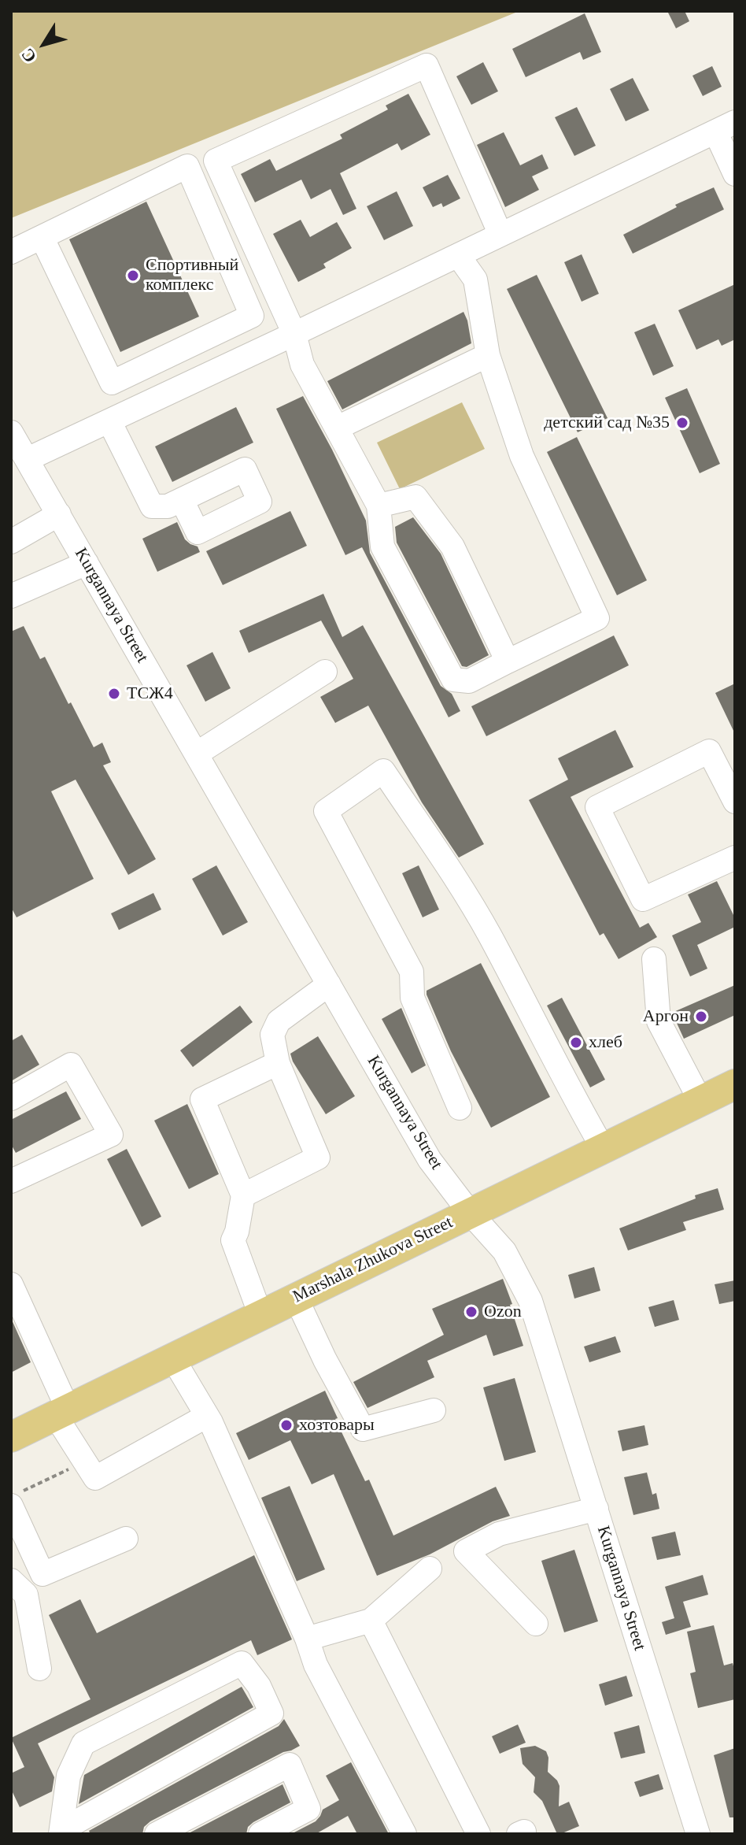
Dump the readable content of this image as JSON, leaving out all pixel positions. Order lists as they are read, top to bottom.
{
  "streets": {
    "main road": ["Marshala Zhukova Street"],
    "street": ["Kurgannaya Street"]
  },
  "crossings": [
    ["Kurgannaya Street", "Marshala Zhukova Street"]
  ],
  "places": [
    "Спортивный комплекс",
    "детский сад №35",
    "ТСЖ4",
    "Аргон",
    "хлеб",
    "Ozon",
    "хозтовары"
  ],
  "north": "bottom left"
}
